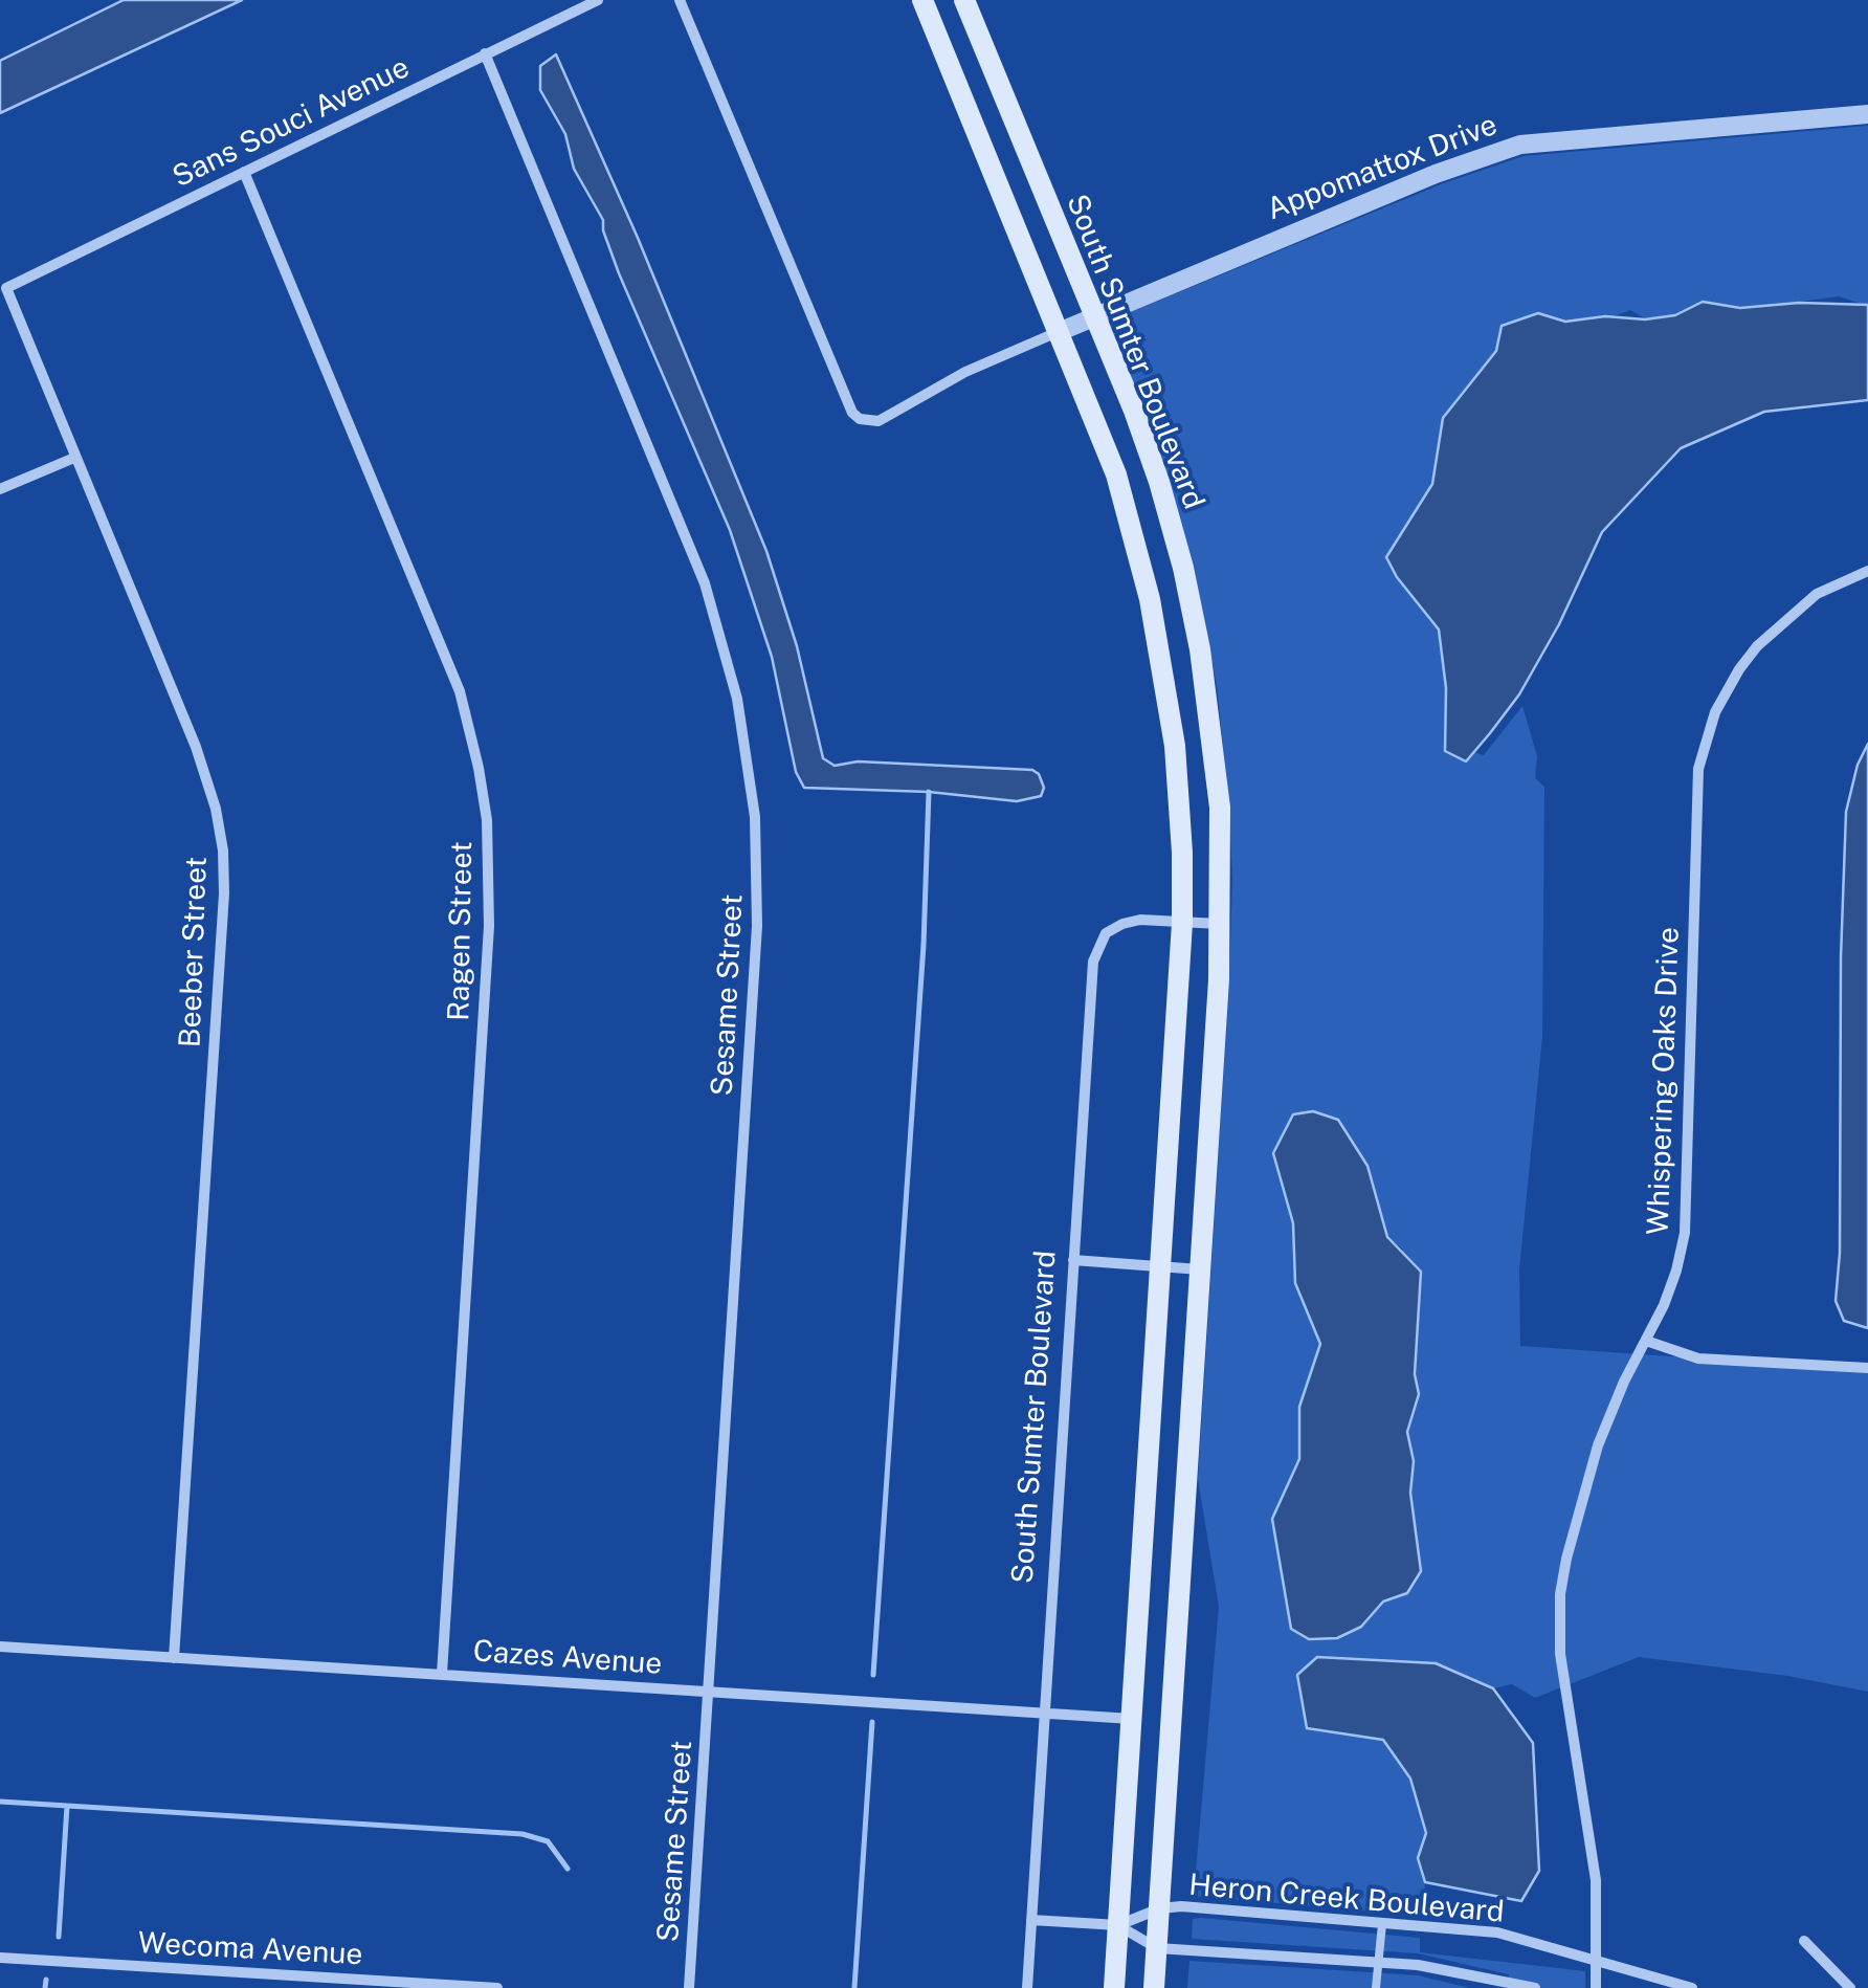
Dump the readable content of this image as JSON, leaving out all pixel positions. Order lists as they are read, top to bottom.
{
  "streets": {
    "main road": ["South Sumter Boulevard"],
    "street": [
      "Sans Souci Avenue",
      "Appomattox Drive",
      "Ragen Street",
      "Beeber Street",
      "Sesame Street",
      "Whispering Oaks Drive",
      "Cazes Avenue",
      "Heron Creek Boulevard",
      "Wecoma Avenue"
    ]
  },
  "crossings": [
    ["Sans Souci Avenue", "Ragen Street"],
    ["Sans Souci Avenue", "Beeber Street"],
    ["Sans Souci Avenue", "Sesame Street"],
    ["Appomattox Drive", "South Sumter Boulevard"],
    ["South Sumter Boulevard", "Cazes Avenue"],
    ["South Sumter Boulevard", "Heron Creek Boulevard"],
    ["Ragen Street", "Cazes Avenue"],
    ["Beeber Street", "Cazes Avenue"],
    ["Sesame Street", "Cazes Avenue"],
    ["Whispering Oaks Drive", "Heron Creek Boulevard"]
  ]
}
